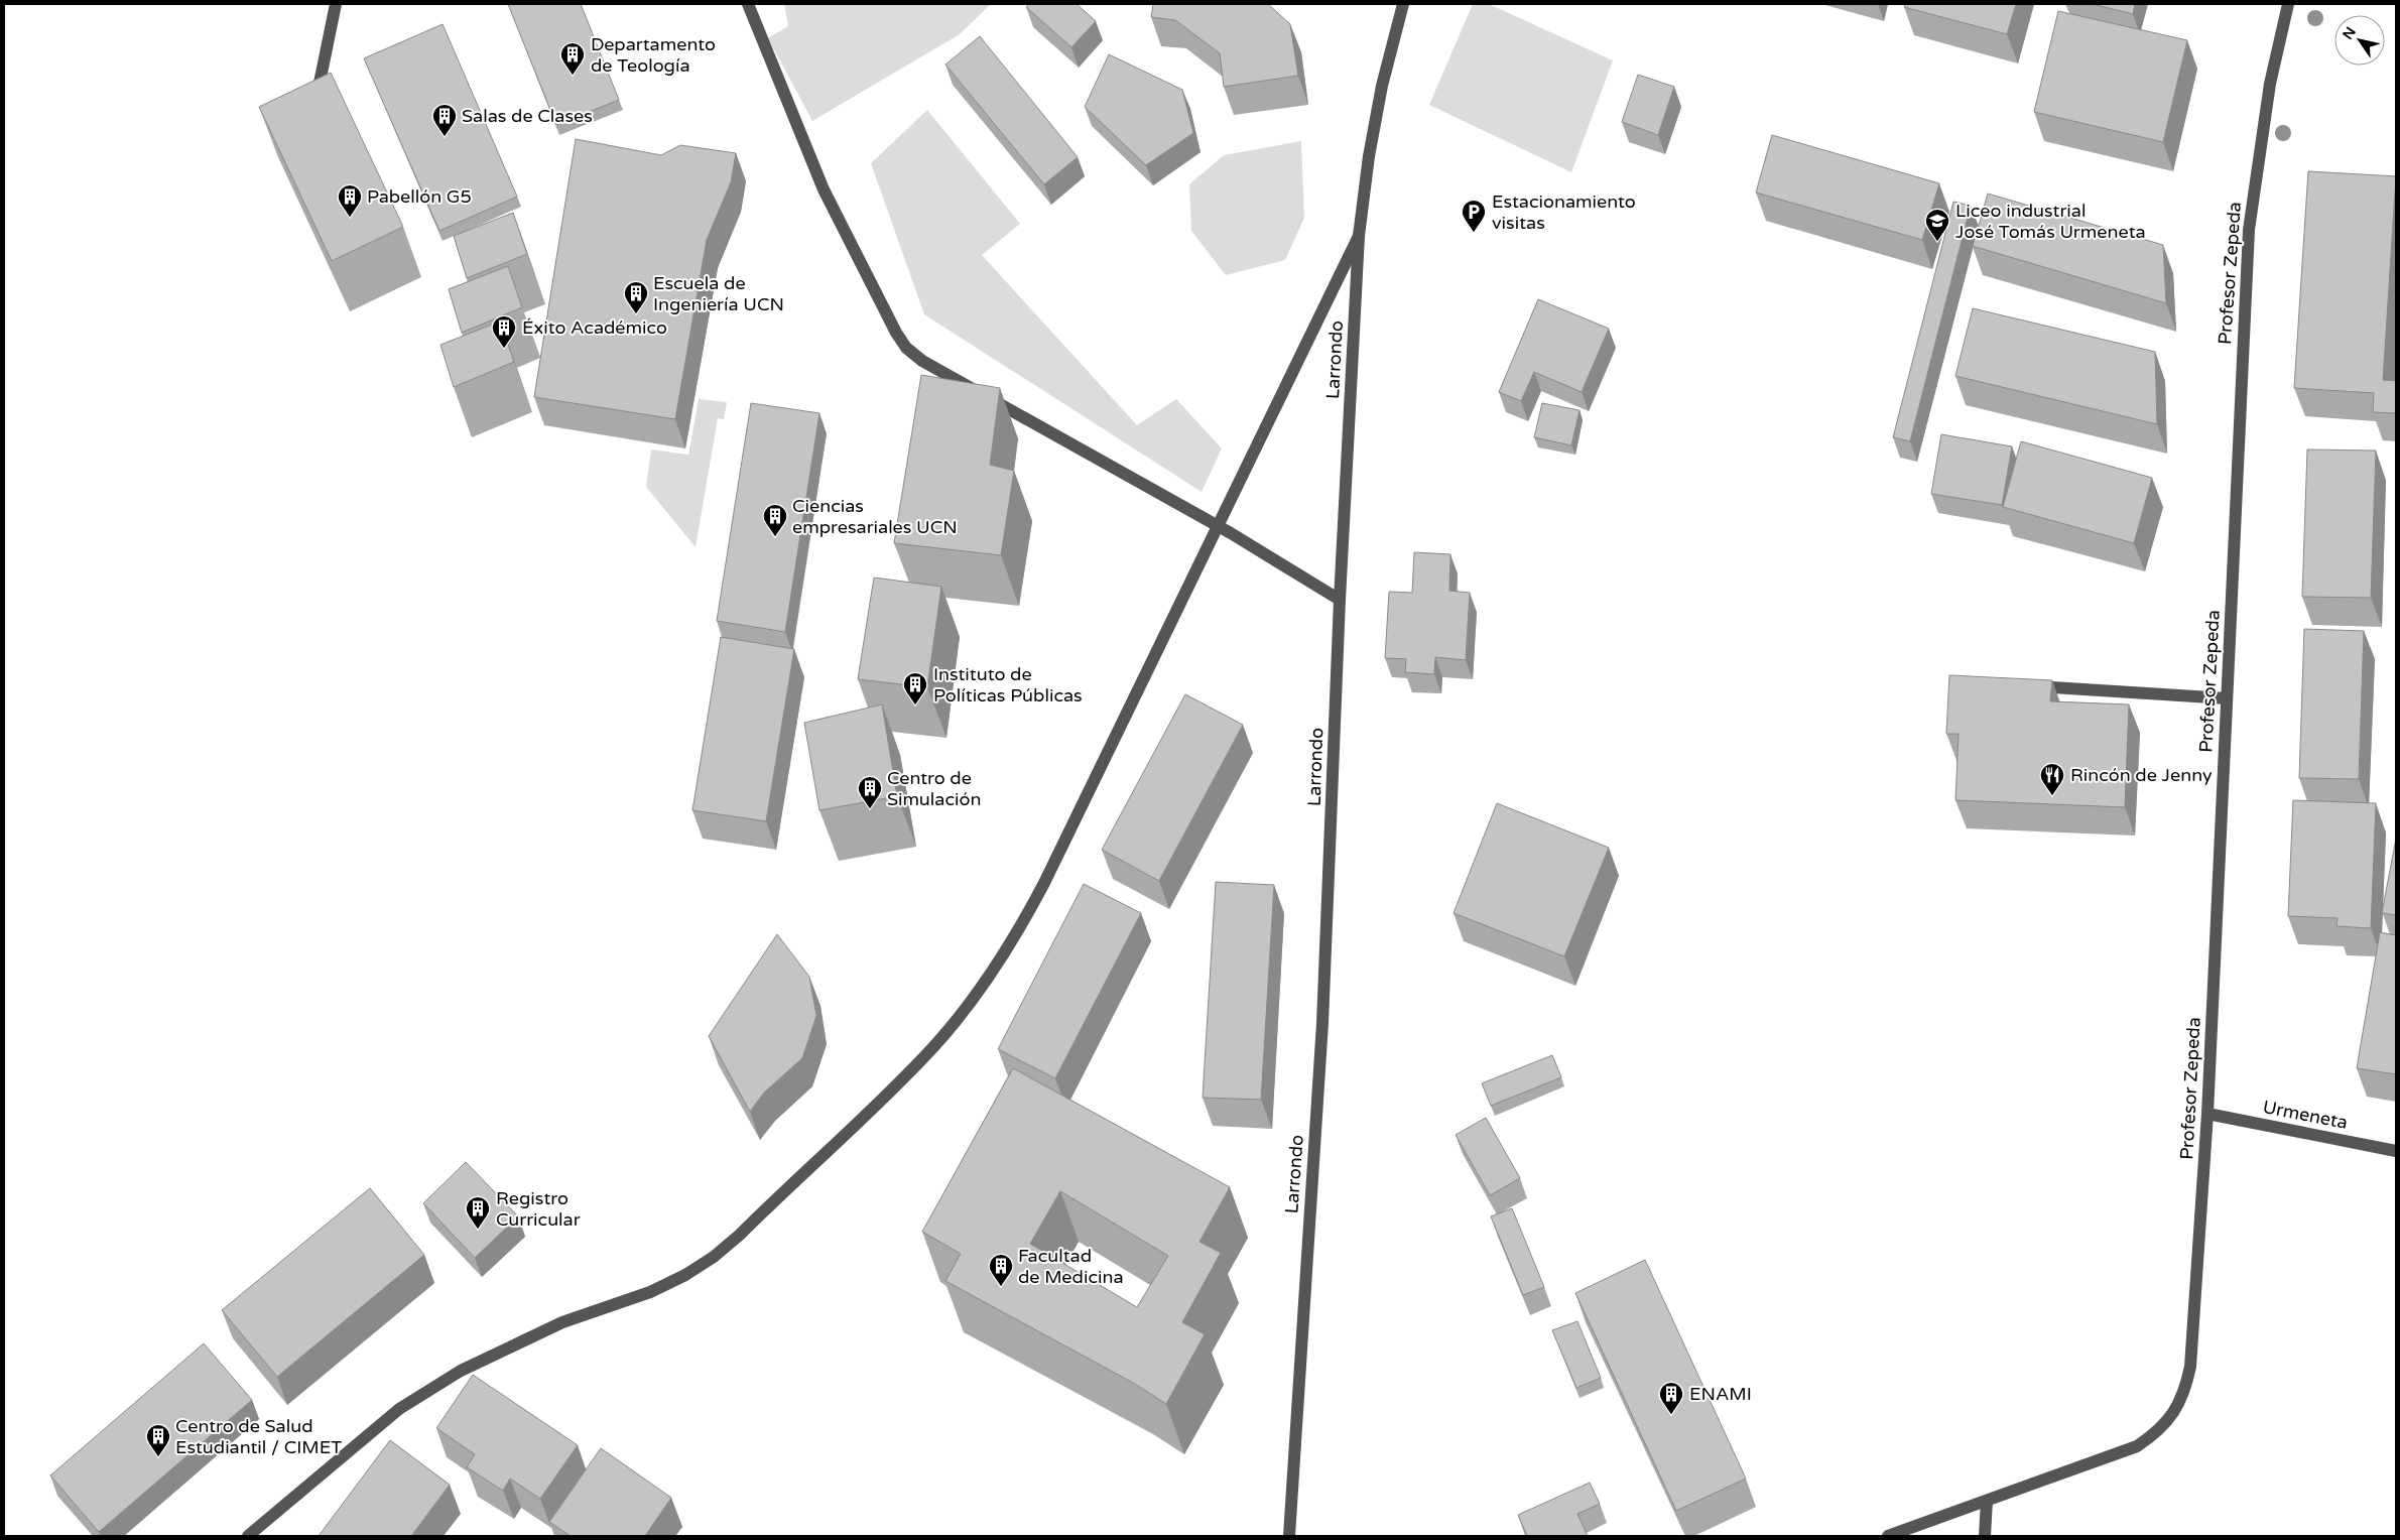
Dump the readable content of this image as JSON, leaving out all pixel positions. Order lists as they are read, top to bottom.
{
  "streets": {
    "street": ["Profesor Zepeda", "Larrondo", "Urmeneta"]
  },
  "crossings": [
    ["Profesor Zepeda", "Urmeneta"]
  ],
  "places": {
    "building": [
      "Departamento de Teología",
      "Salas de Clases",
      "Pabellón G5",
      "Escuela de Ingeniería UCN",
      "Éxito Académico",
      "Ciencias empresariales UCN",
      "Instituto de Políticas Públicas",
      "Centro de Simulación",
      "Registro Curricular",
      "Facultad de Medicina",
      "ENAMI",
      "Centro de Salud Estudiantil / CIMET"
    ],
    "parking": ["Estacionamiento visitas"],
    "school or university": ["Liceo industrial José Tomás Urmeneta"],
    "restaurant": ["Rincón de Jenny"]
  },
  "north": "top left"
}
